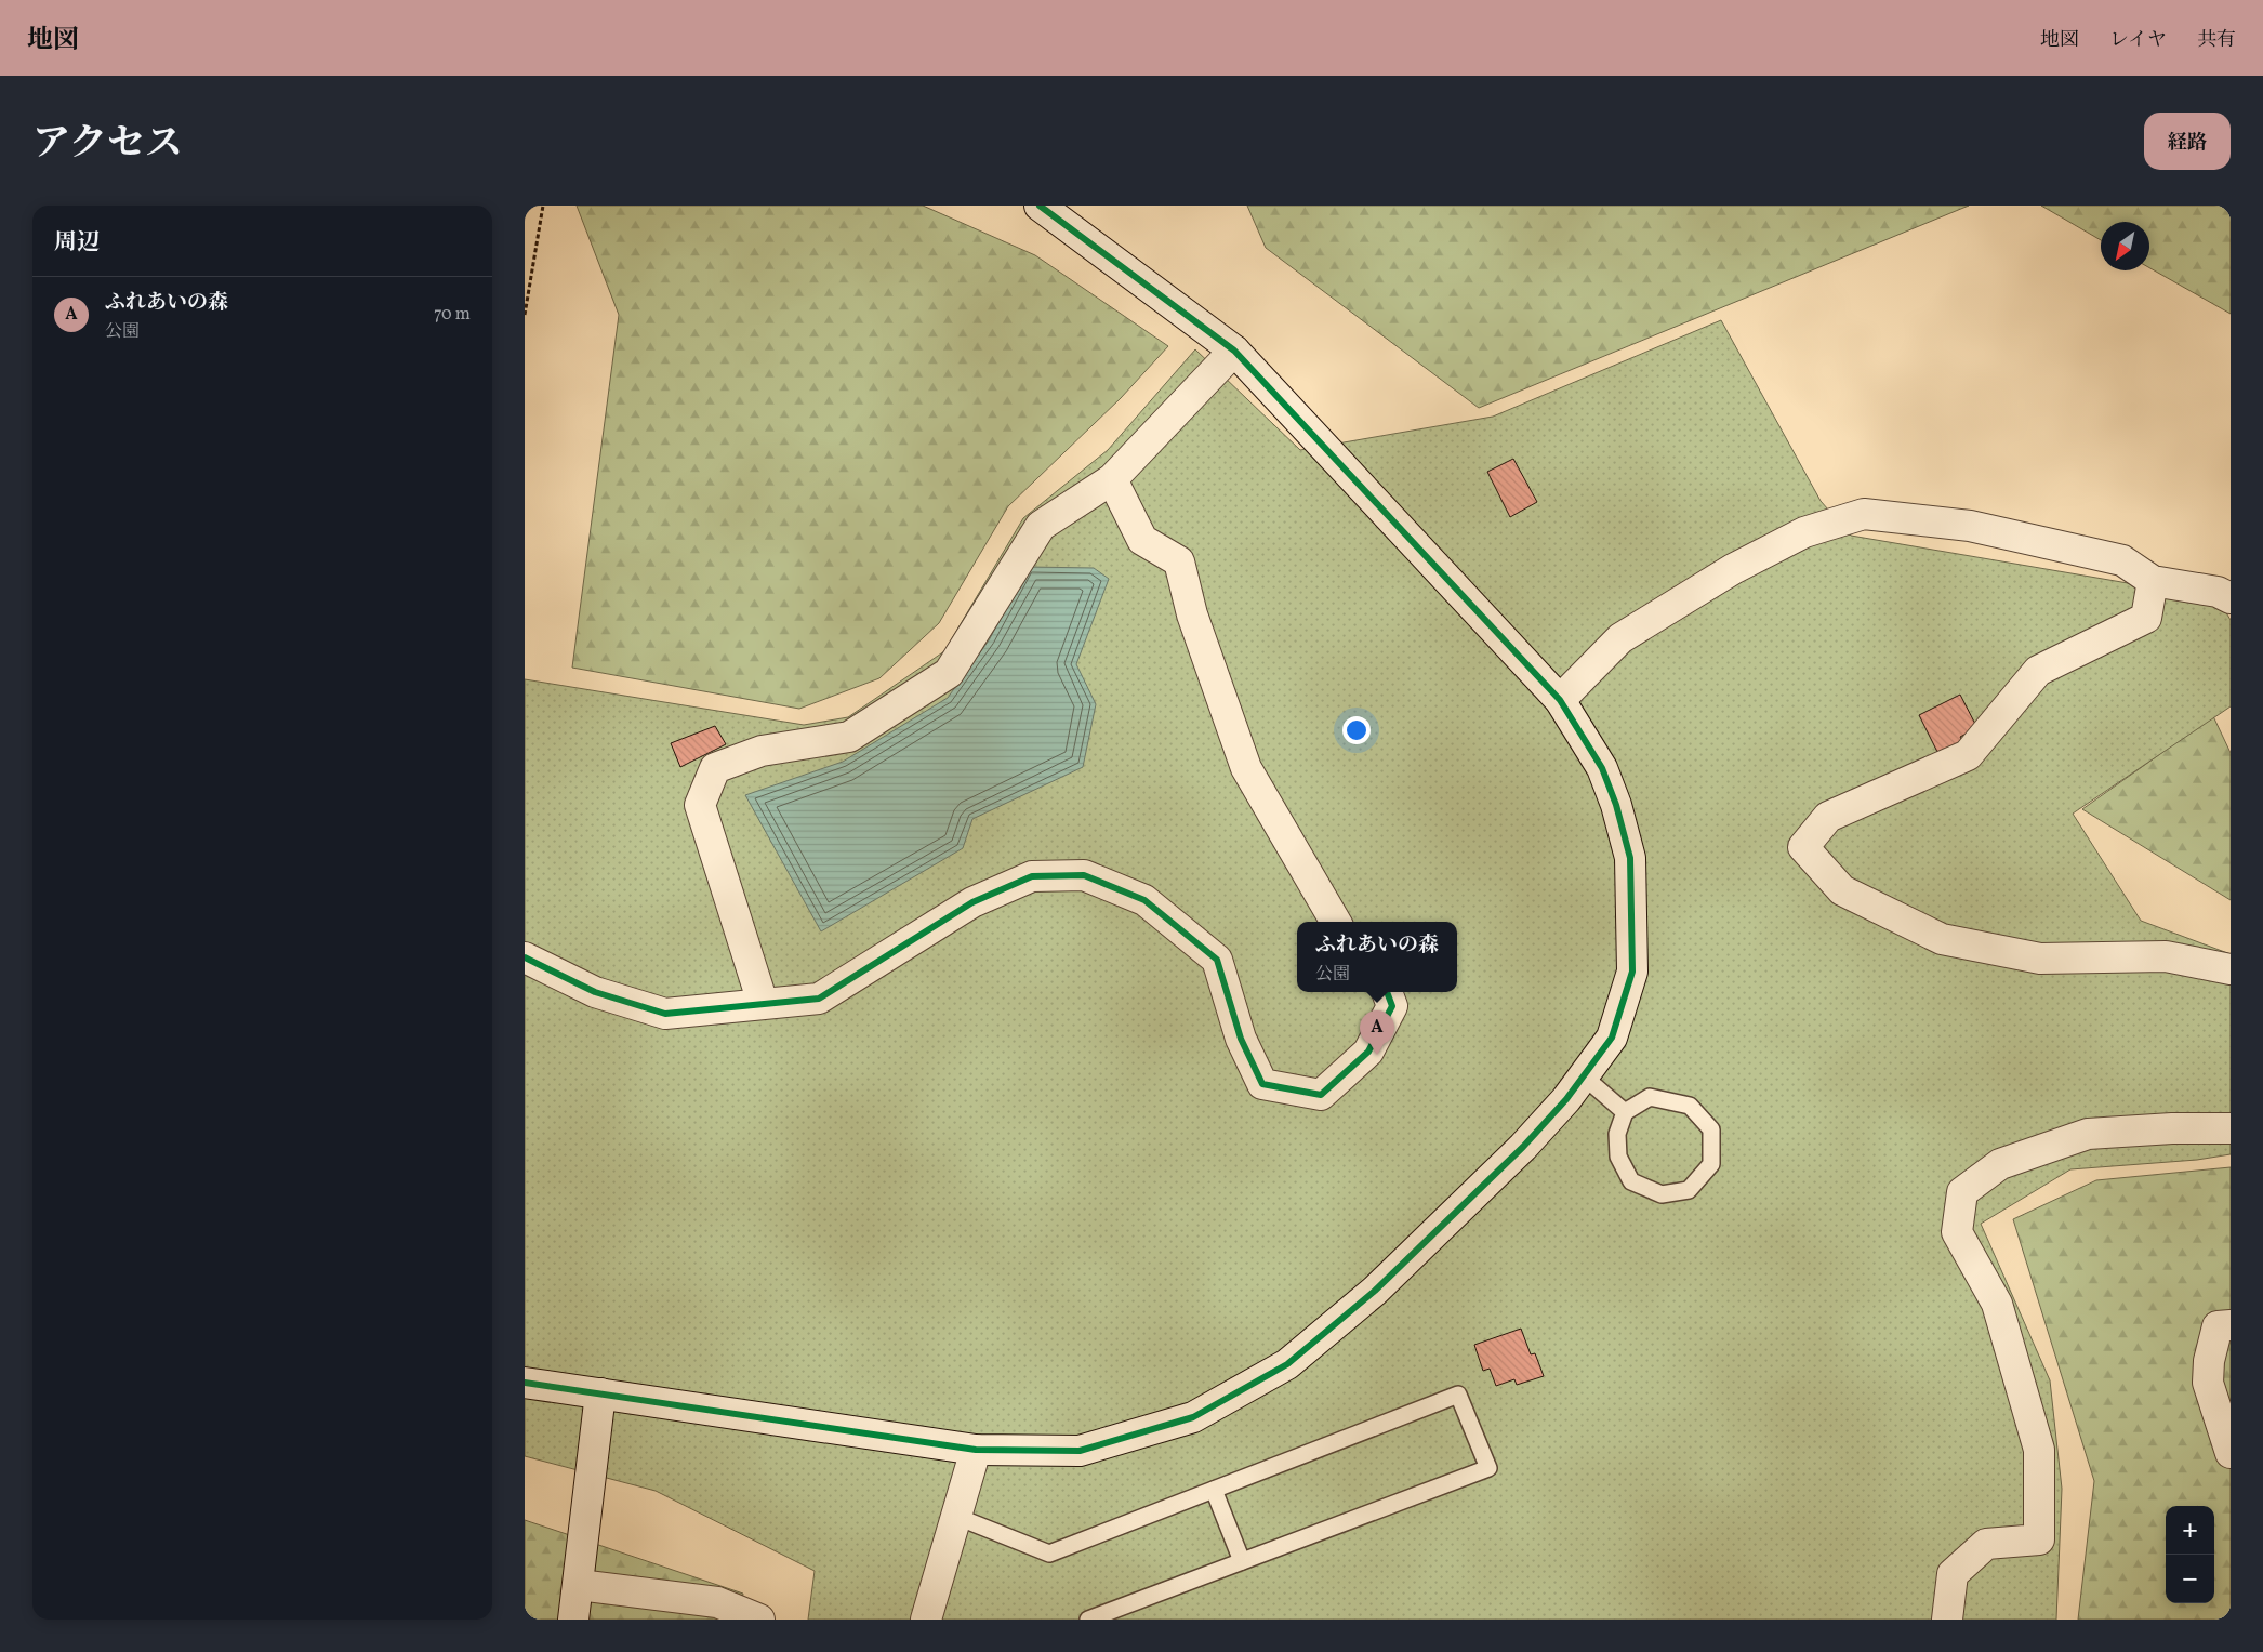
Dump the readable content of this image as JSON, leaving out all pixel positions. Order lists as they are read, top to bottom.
{
  "north": "bottom left",
  "page": {
    "header": "地図",
    "nav": ["地図", "レイヤ", "共有"],
    "title": "アクセス",
    "buttons": "経路",
    "heading": "周辺",
    "list": [
      {
        "mark": "A",
        "name": "ふれあいの森",
        "note": "公園",
        "value": "70 m"
      }
    ],
    "popup": ["ふれあいの森", "公園"],
    "pins": "A",
    "map_buttons": ["+", "−"]
  }
}
